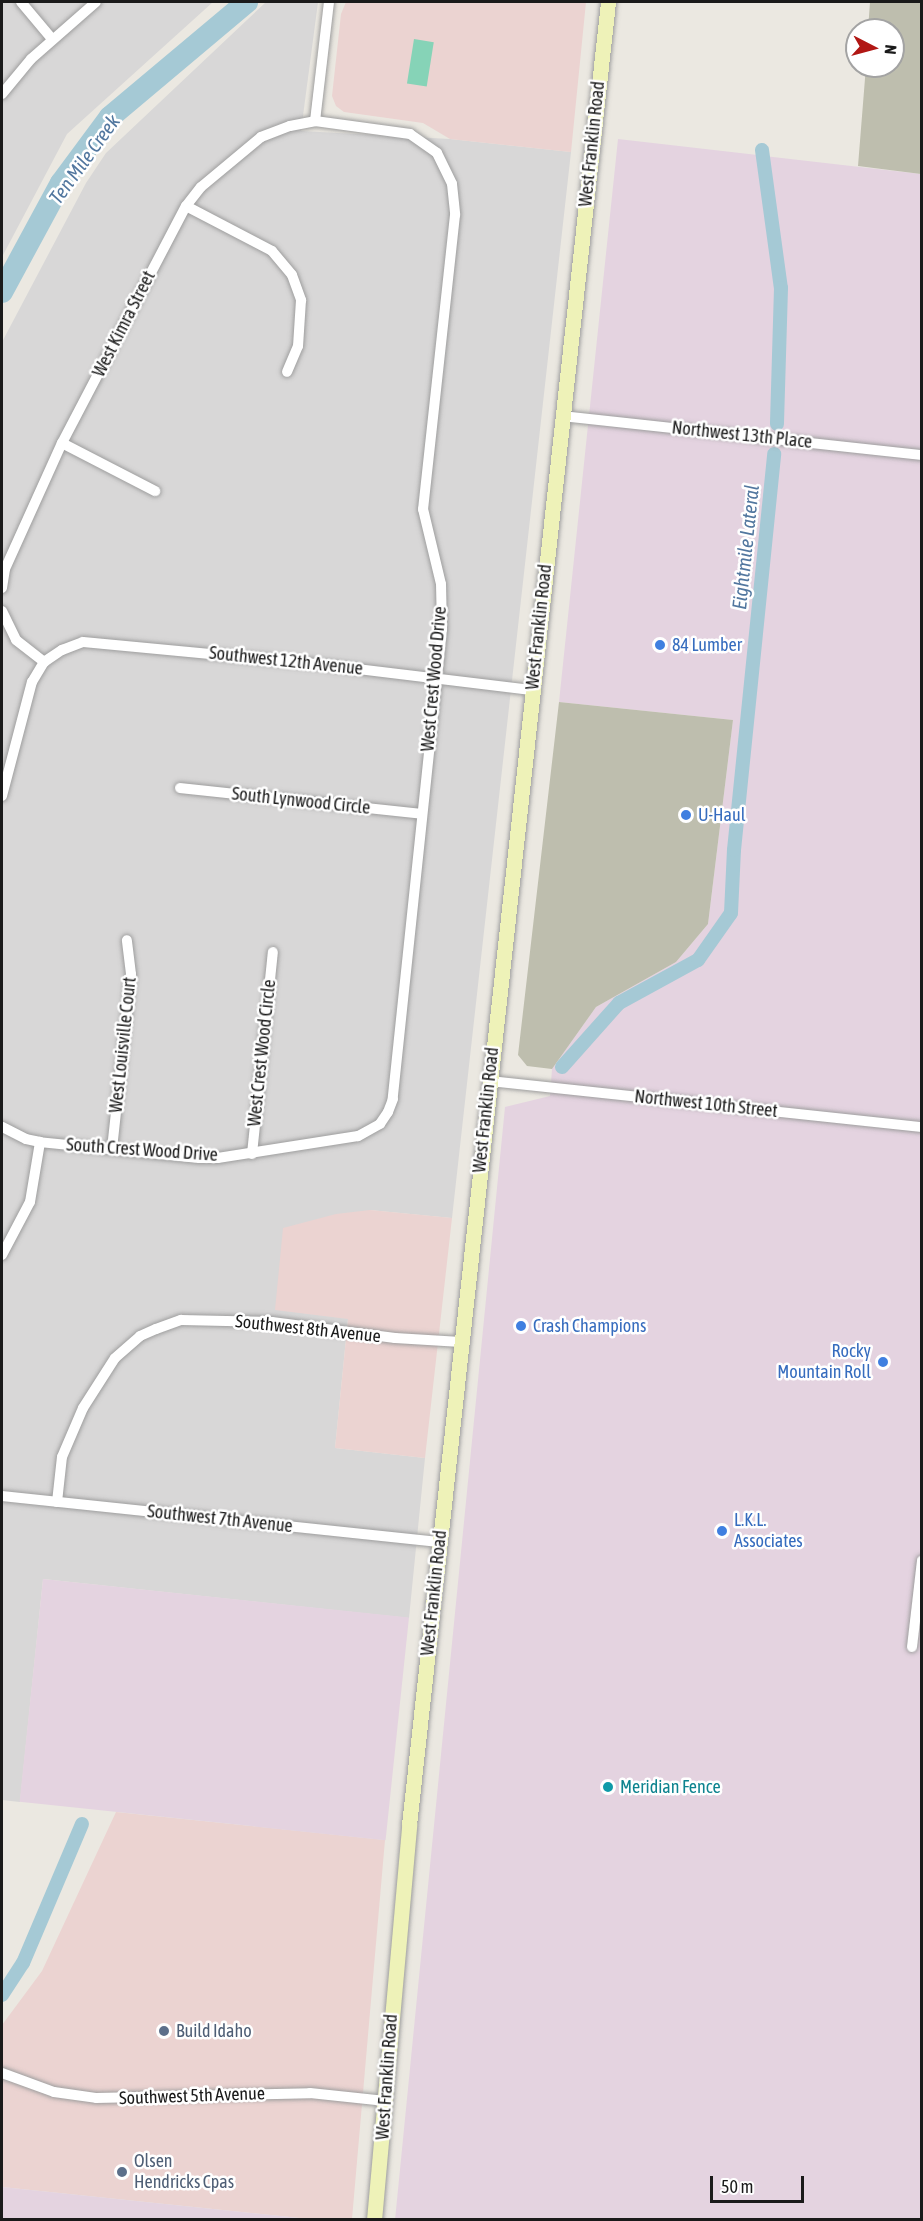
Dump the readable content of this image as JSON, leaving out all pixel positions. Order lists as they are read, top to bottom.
{
  "streets": {
    "main road": ["West Franklin Road"],
    "street": [
      "West Kimra Street",
      "Northwest 13th Place",
      "Southwest 12th Avenue",
      "West Crest Wood Drive",
      "South Lynwood Circle",
      "West Louisville Court",
      "West Crest Wood Circle",
      "Northwest 10th Street",
      "South Crest Wood Drive",
      "Southwest 8th Avenue",
      "Southwest 7th Avenue",
      "Southwest 5th Avenue"
    ]
  },
  "crossings": [
    ["West Franklin Road", "Northwest 13th Place"],
    ["West Franklin Road", "Southwest 12th Avenue"],
    ["West Franklin Road", "Northwest 10th Street"],
    ["West Franklin Road", "Southwest 8th Avenue"],
    ["West Franklin Road", "Southwest 7th Avenue"],
    ["West Franklin Road", "Southwest 5th Avenue"],
    ["West Kimra Street", "West Crest Wood Drive"],
    ["Southwest 12th Avenue", "West Crest Wood Drive"],
    ["West Crest Wood Drive", "South Lynwood Circle"],
    ["West Crest Wood Drive", "South Crest Wood Drive"],
    ["West Louisville Court", "South Crest Wood Drive"],
    ["West Crest Wood Circle", "South Crest Wood Drive"],
    ["Southwest 8th Avenue", "Southwest 7th Avenue"]
  ],
  "water": ["Ten Mile Creek", "Eightmile Lateral"],
  "places": [
    "84 Lumber",
    "U-Haul",
    "Crash Champions",
    "Rocky Mountain Roll",
    "L.K.L. Associates",
    "Meridian Fence",
    "Build Idaho",
    "Olsen Hendricks Cpas"
  ],
  "scale_bar": "50 m",
  "north": "right"
}
